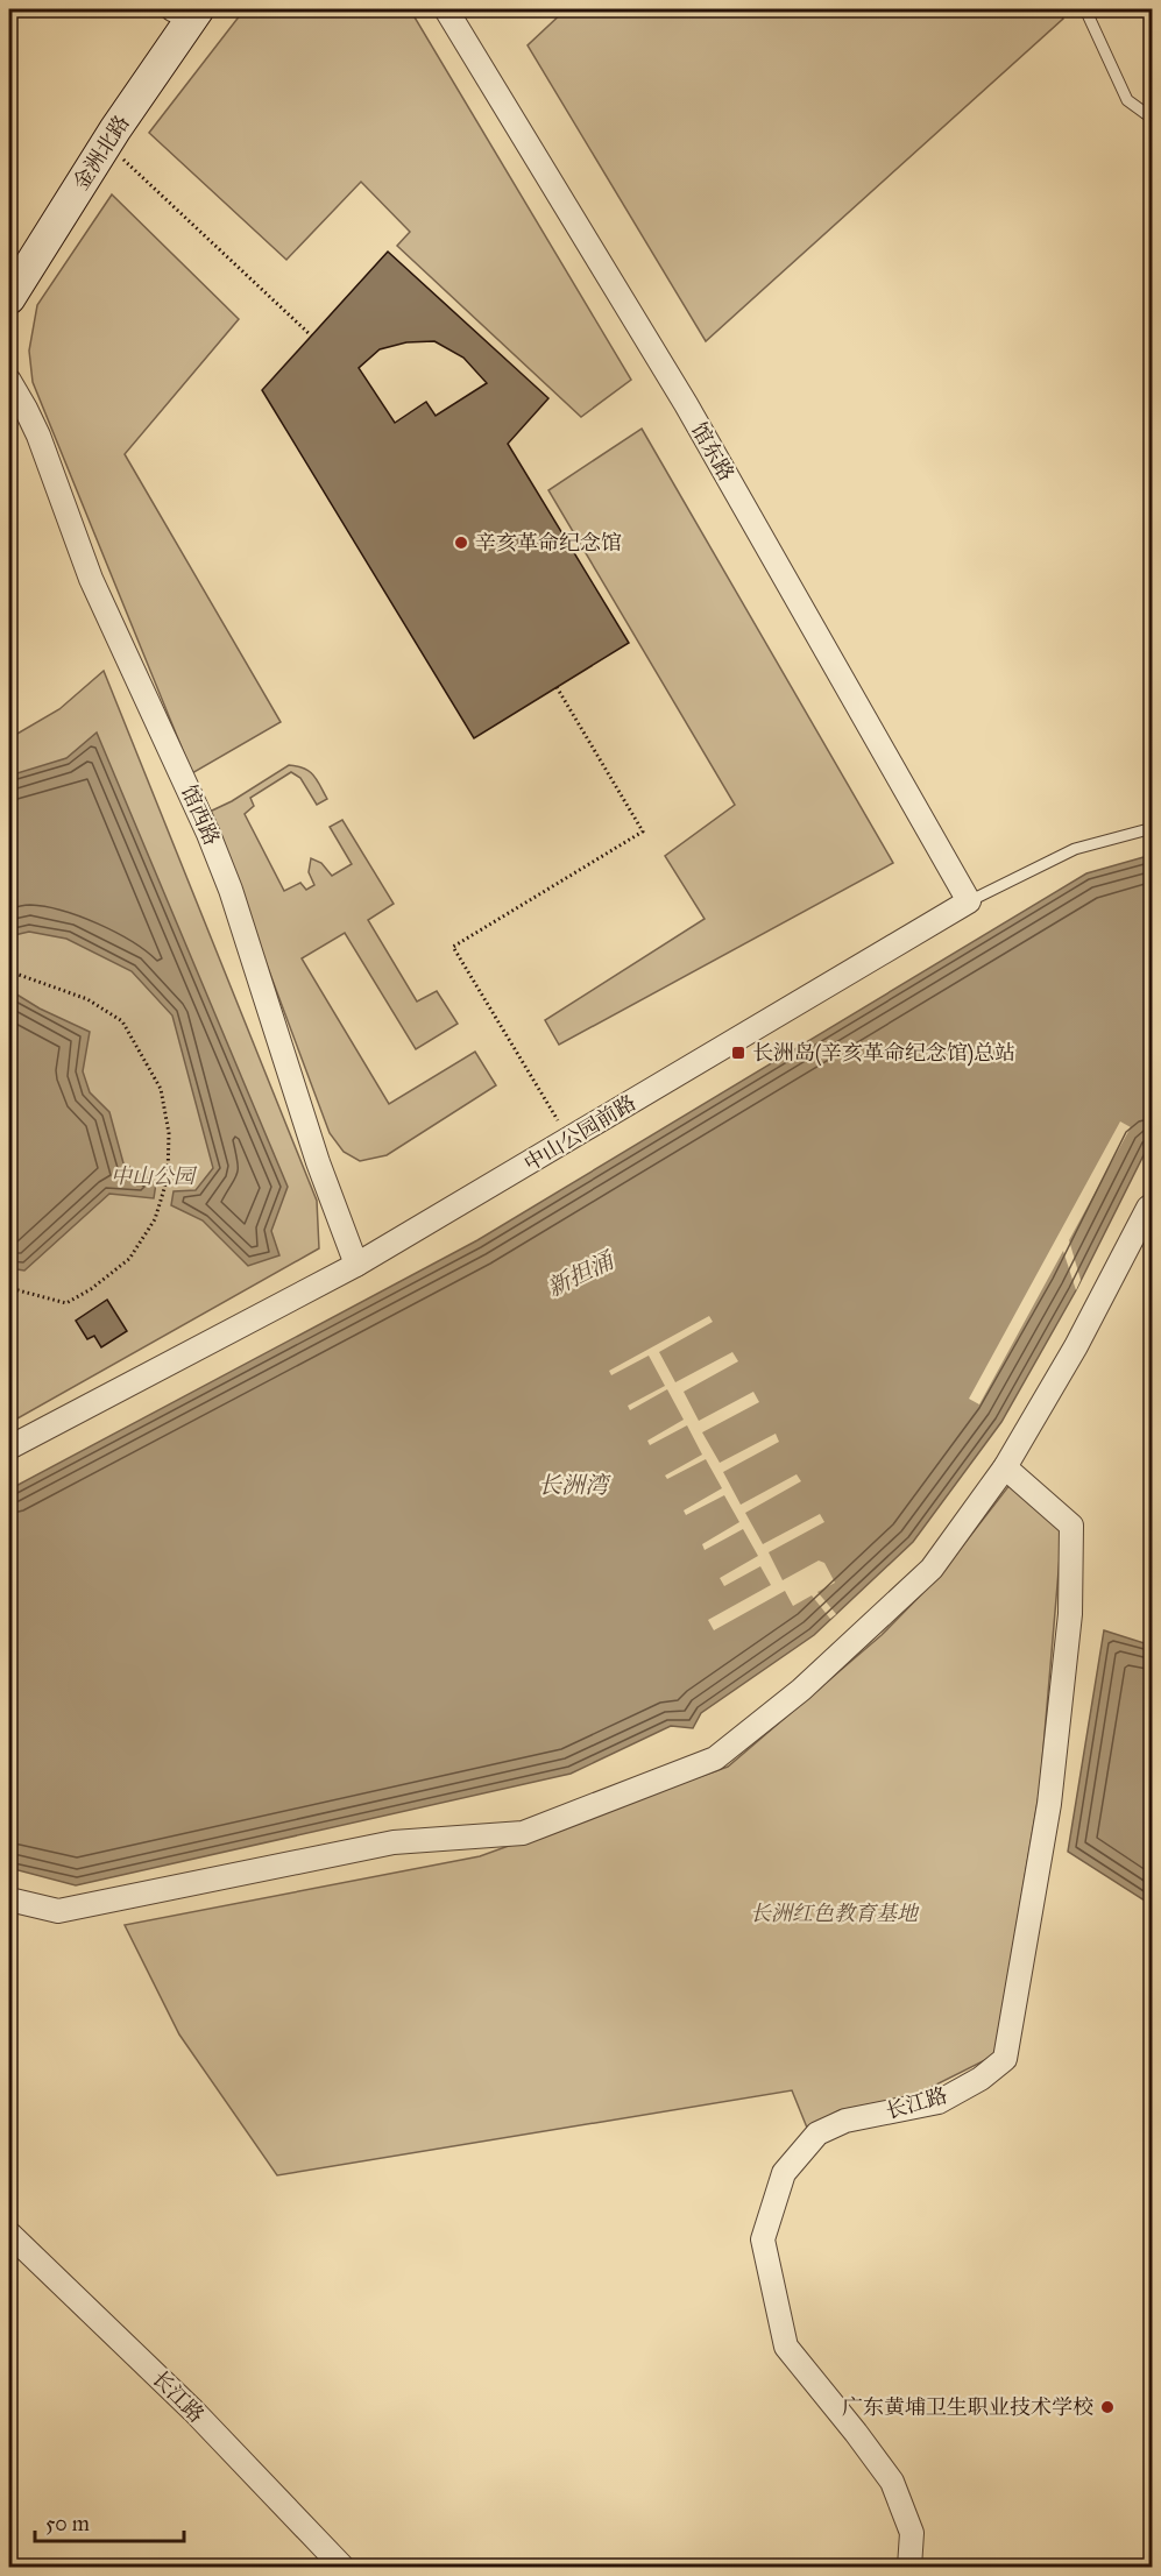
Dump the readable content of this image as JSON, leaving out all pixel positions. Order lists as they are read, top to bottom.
{
  "streets": {
    "main road": ["金洲北路"],
    "street": [
      "馆东路",
      "馆西路",
      "中山公园前路",
      "长江路"
    ]
  },
  "crossings": [
    ["馆东路", "中山公园前路"],
    ["馆西路", "中山公园前路"]
  ],
  "water": ["新担涌", "长洲湾"],
  "parks": ["中山公园", "长洲红色教育基地"],
  "places": {
    "other": ["辛亥革命纪念馆", "广东黄埔卫生职业技术学校"],
    "transit": ["长洲岛(辛亥革命纪念馆)总站"]
  },
  "scale_bar": "50 m"
}
